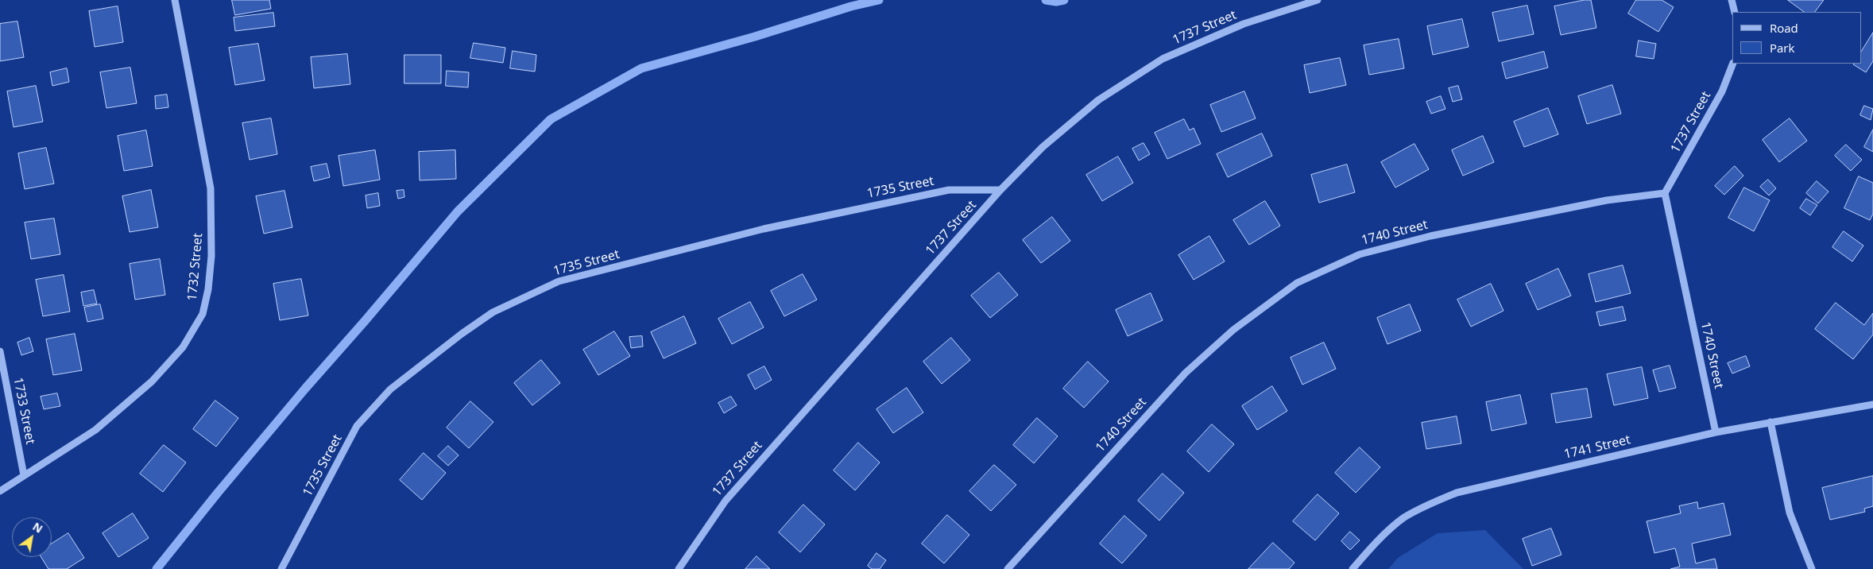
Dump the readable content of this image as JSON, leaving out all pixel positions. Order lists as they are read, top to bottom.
{
  "streets": {
    "street": [
      "1737 Street",
      "1735 Street",
      "1740 Street",
      "1732 Street",
      "1733 Street",
      "1741 Street"
    ]
  },
  "crossings": [
    ["1737 Street", "1735 Street"],
    ["1737 Street", "1740 Street"],
    ["1740 Street", "1741 Street"],
    ["1732 Street", "1733 Street"]
  ],
  "legend": ["Road", "Park"],
  "north": "top right"
}
